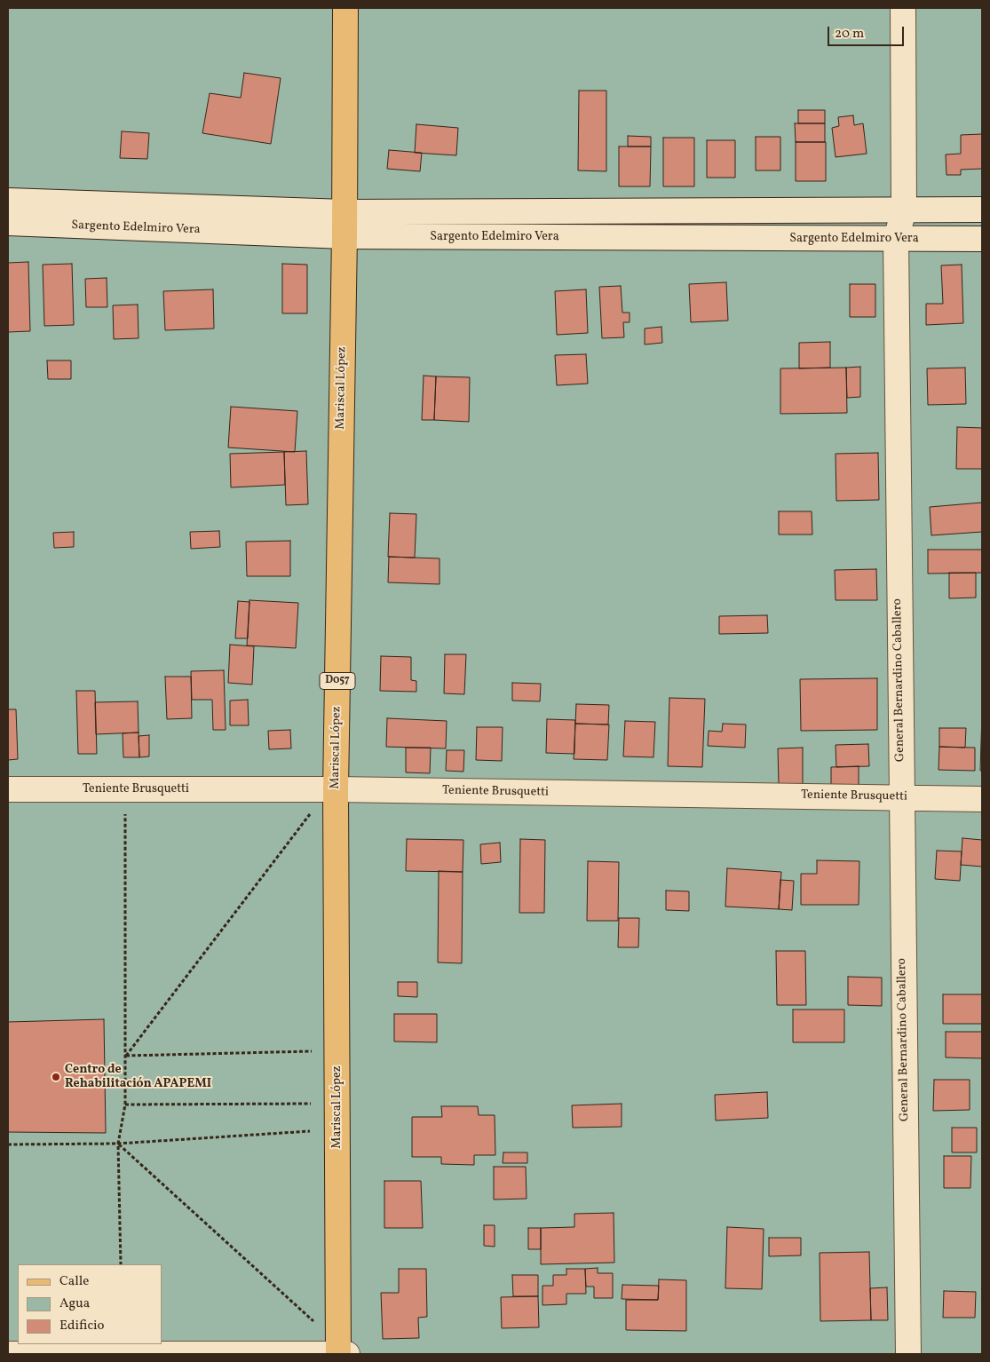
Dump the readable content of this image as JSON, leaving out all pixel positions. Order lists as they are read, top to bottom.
{
  "streets": {
    "main road": ["Mariscal López", "D057"],
    "street": ["Sargento Edelmiro Vera", "General Bernardino Caballero", "Teniente Brusquetti"]
  },
  "crossings": [
    ["Sargento Edelmiro Vera", "Mariscal López"],
    ["Sargento Edelmiro Vera", "General Bernardino Caballero"],
    ["Mariscal López", "Teniente Brusquetti"],
    ["General Bernardino Caballero", "Teniente Brusquetti"]
  ],
  "places": ["Centro de Rehabilitación APAPEMI"],
  "legend": ["Calle", "Agua", "Edificio"],
  "scale_bar": "20 m"
}
